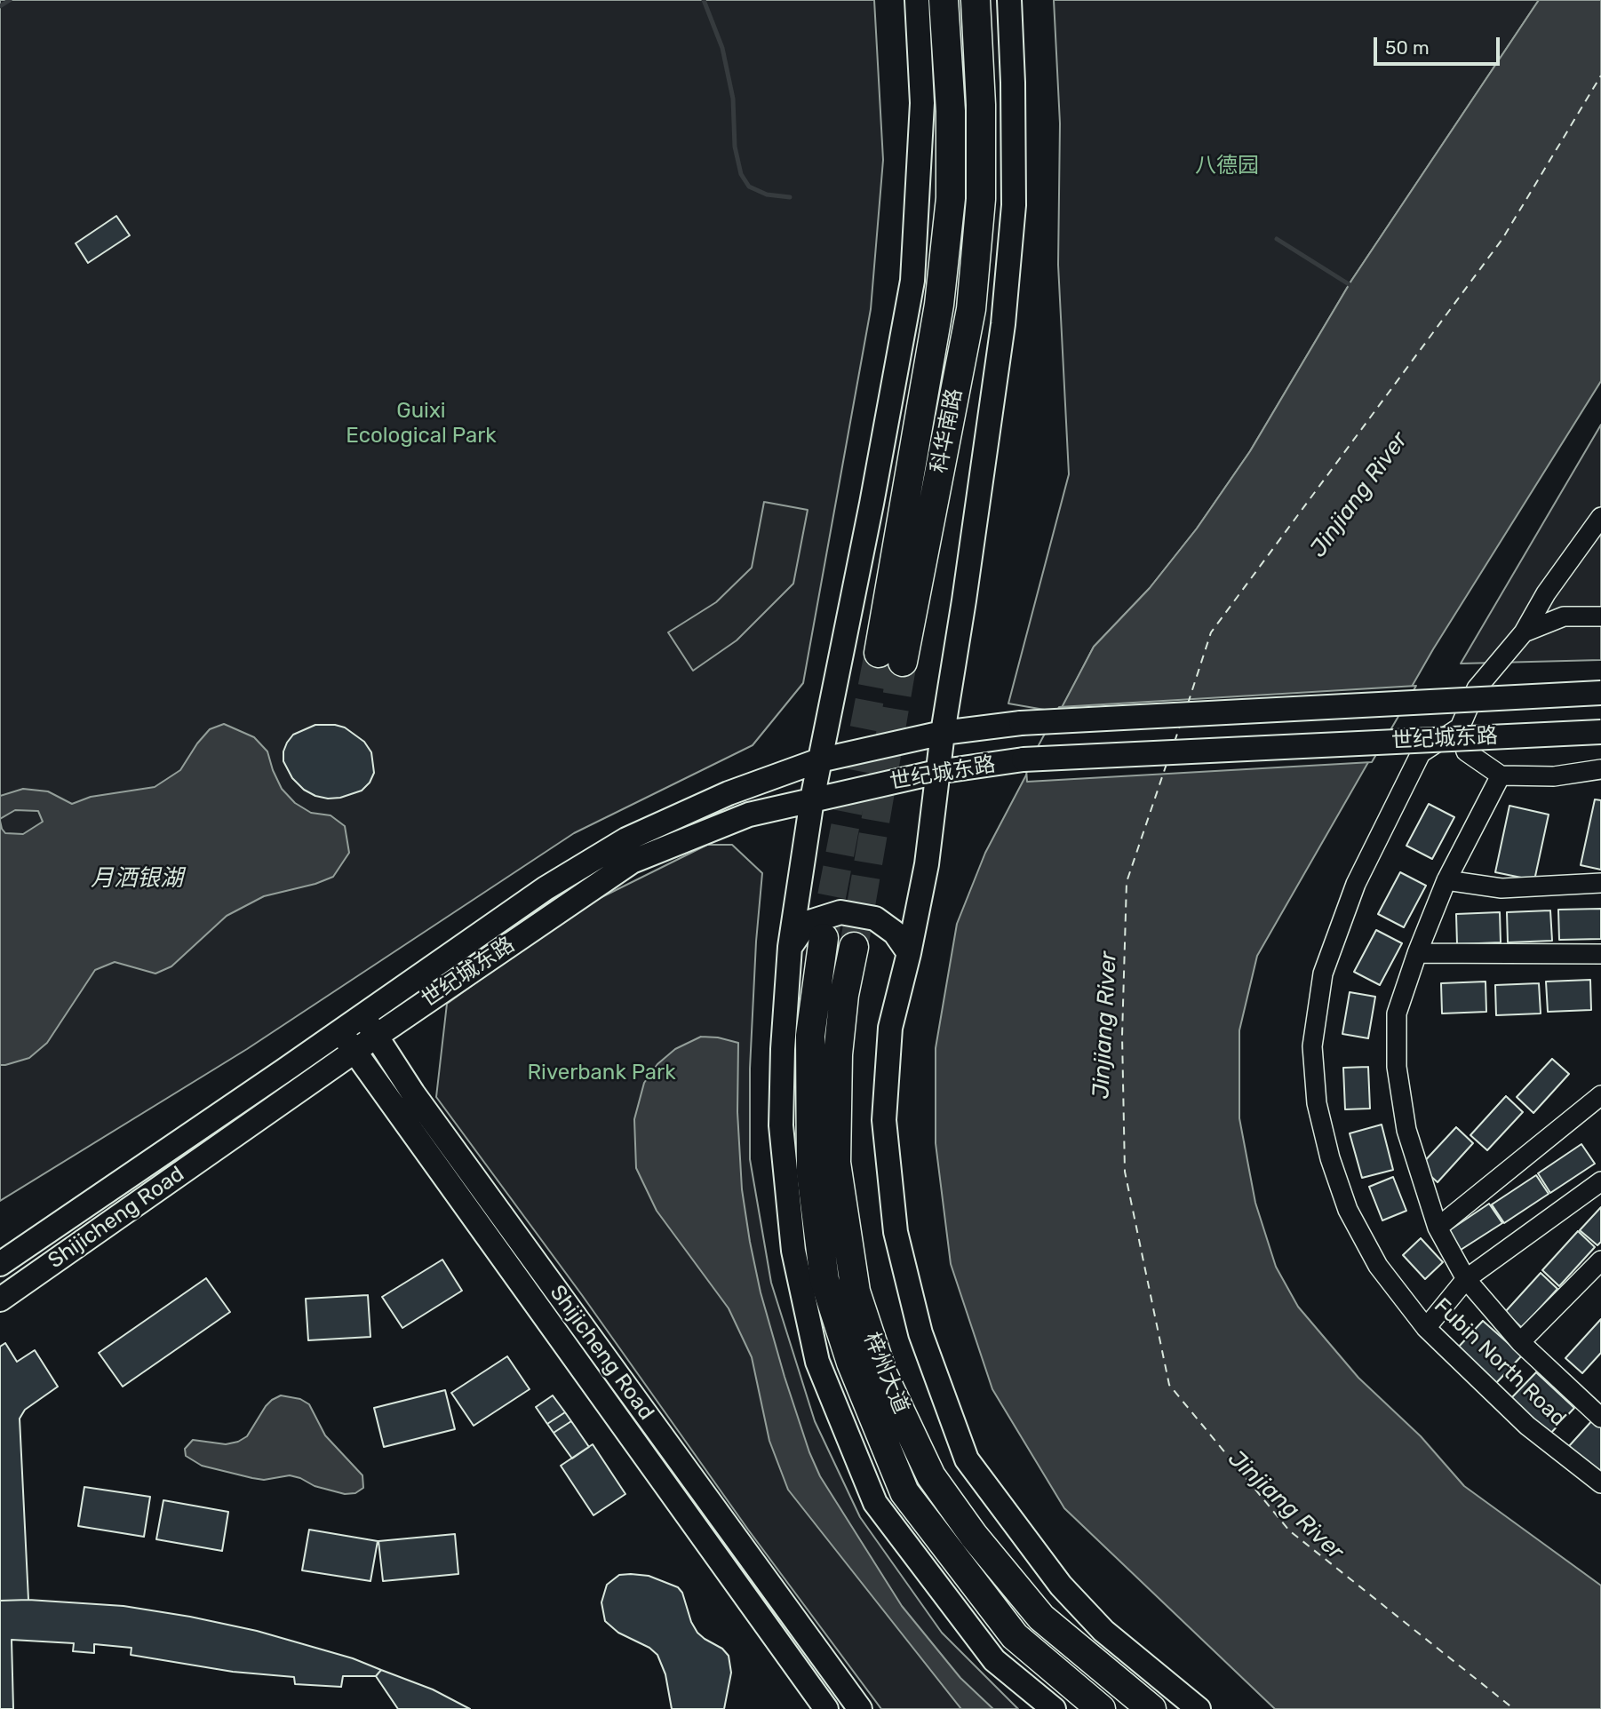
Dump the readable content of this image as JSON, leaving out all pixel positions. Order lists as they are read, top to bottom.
{
  "streets": {
    "highway": ["科华南路", "梓州大道"],
    "main road": ["世纪城东路", "Shijicheng Road"],
    "street": ["Fubin North Road"]
  },
  "crossings": [
    ["世纪城东路", "Shijicheng Road"]
  ],
  "water": ["Jinjiang River", "月洒银湖"],
  "parks": ["八德园", "Guixi Ecological Park", "Riverbank Park"],
  "scale_bar": "50 m"
}
